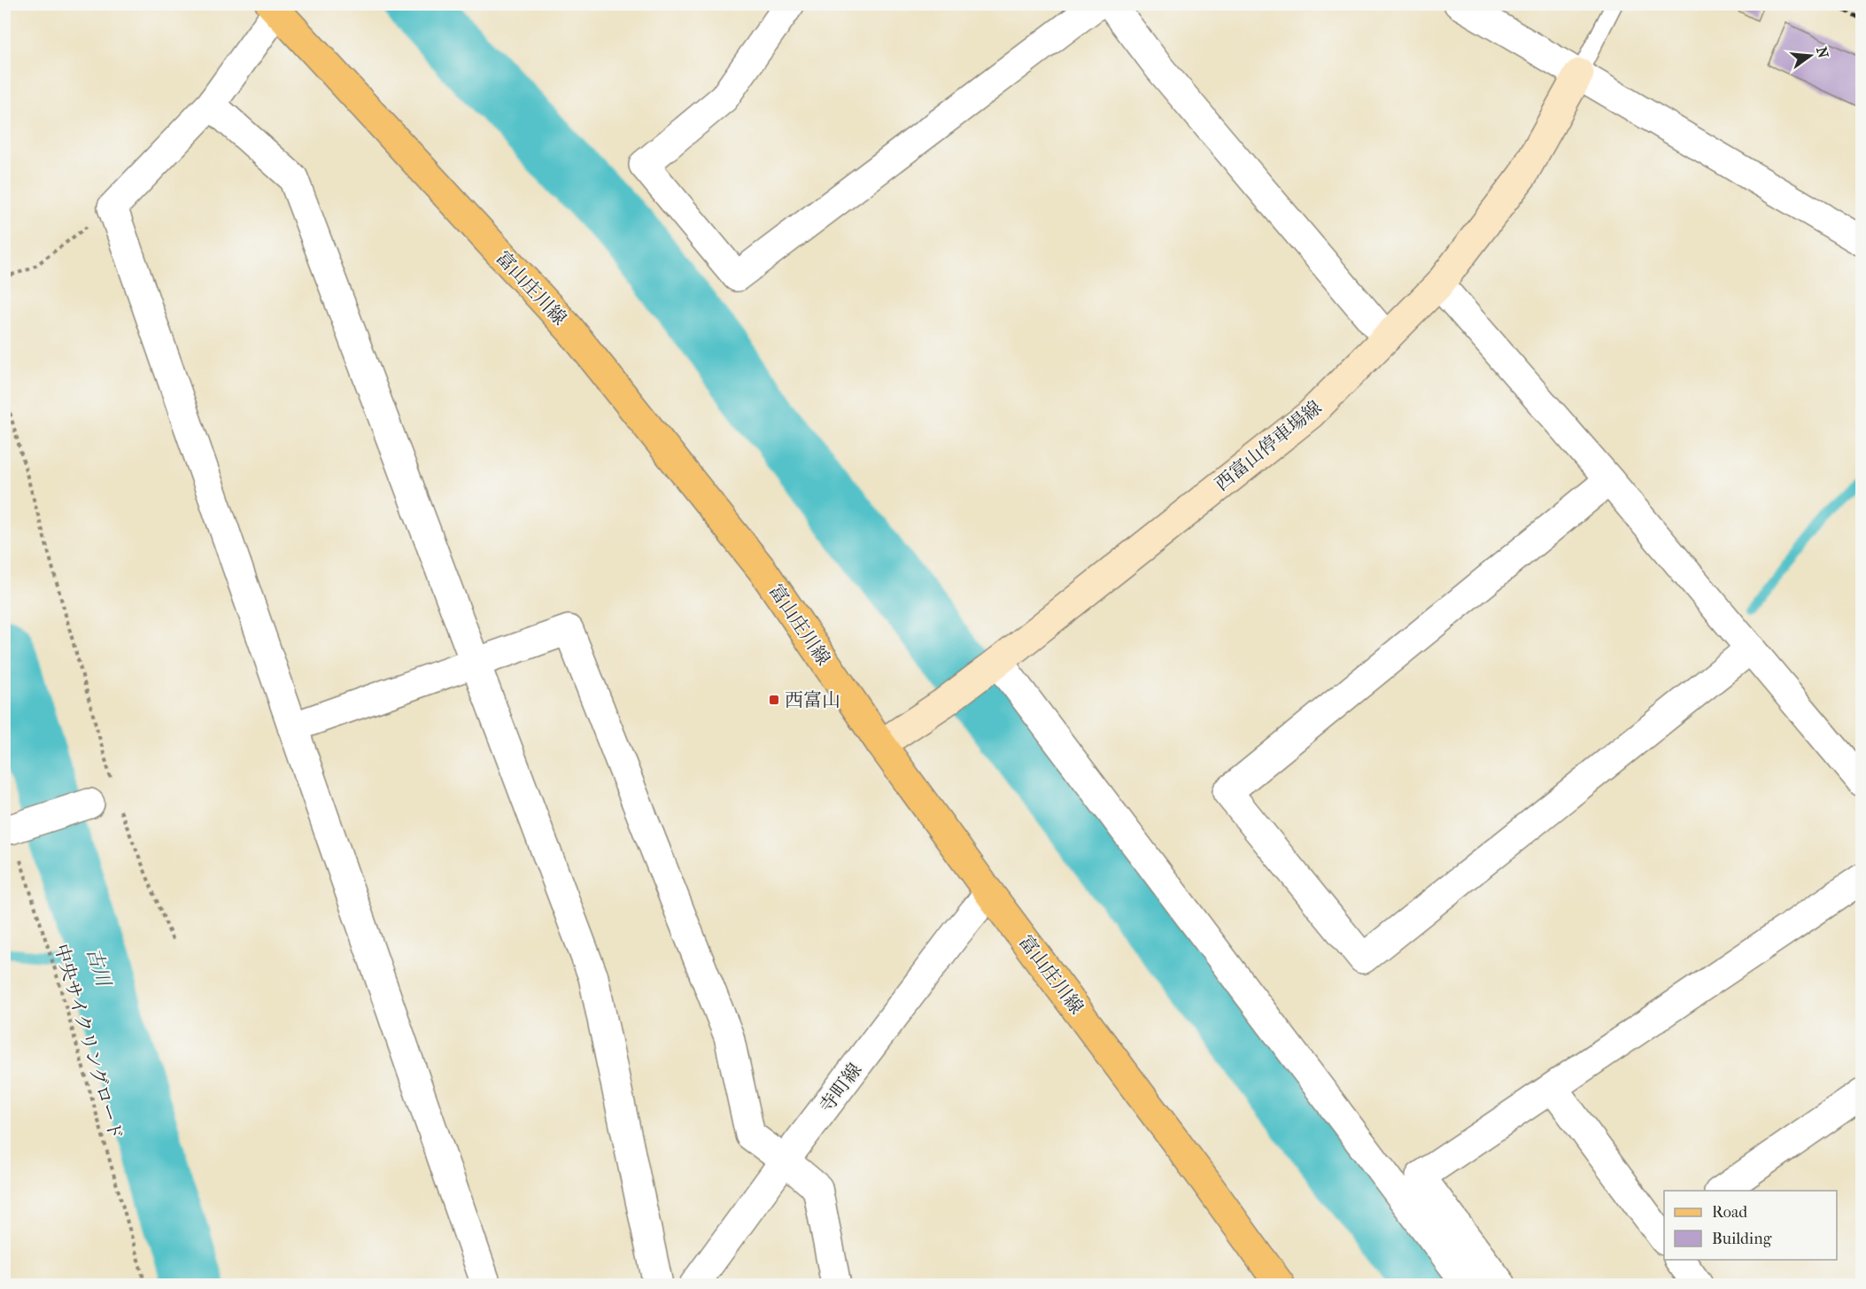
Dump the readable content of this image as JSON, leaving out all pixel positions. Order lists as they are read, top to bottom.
{
  "streets": {
    "main road": ["富山庄川線", "西富山停車場線"],
    "street": ["寺町線"],
    "path": ["中央サイクリングロード"]
  },
  "crossings": [
    ["富山庄川線", "西富山停車場線"],
    ["富山庄川線", "寺町線"]
  ],
  "water": ["古川"],
  "places": {
    "transit": ["西富山"]
  },
  "legend": ["Road", "Building"],
  "north": "right"
}
